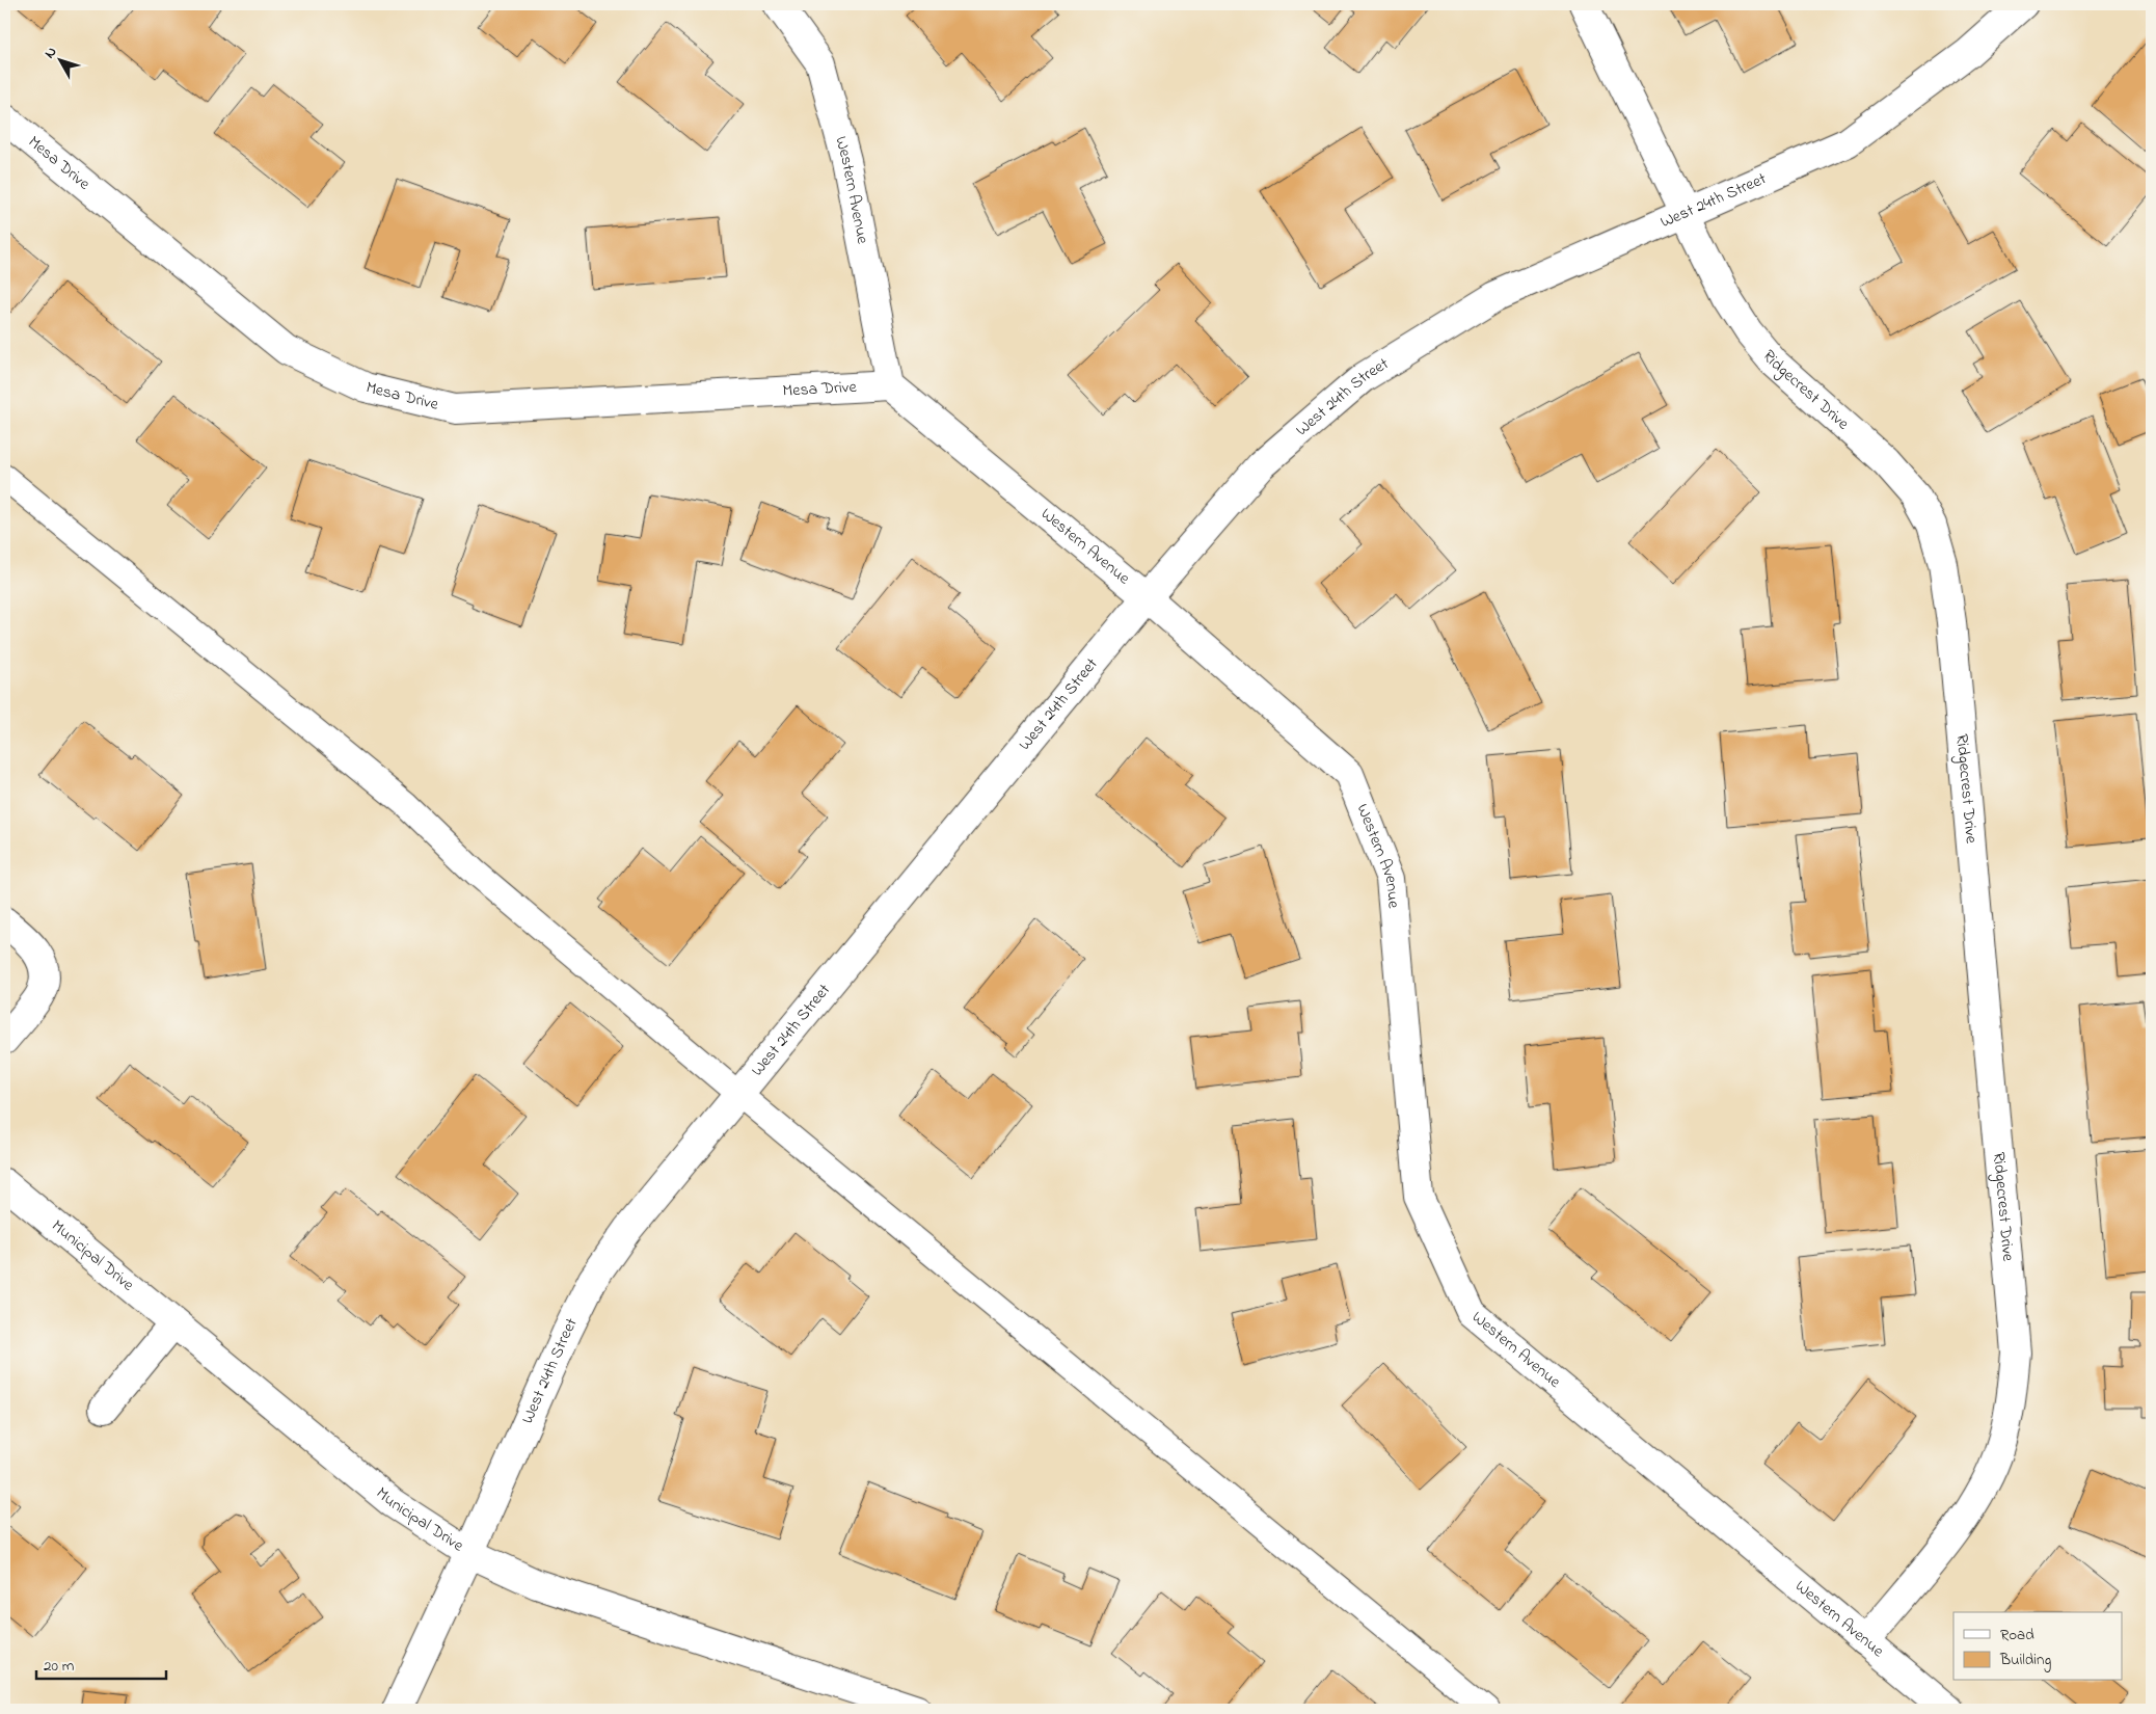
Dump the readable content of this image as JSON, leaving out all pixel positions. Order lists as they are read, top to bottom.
{
  "streets": {
    "street": [
      "Mesa Drive",
      "Western Avenue",
      "West 24th Street",
      "Ridgecrest Drive",
      "Municipal Drive"
    ]
  },
  "crossings": [
    ["Mesa Drive", "Western Avenue"],
    ["Western Avenue", "West 24th Street"],
    ["Western Avenue", "Ridgecrest Drive"],
    ["West 24th Street", "Ridgecrest Drive"],
    ["West 24th Street", "Municipal Drive"]
  ],
  "legend": ["Road", "Building"],
  "scale_bar": "20 m",
  "north": "top left"
}
